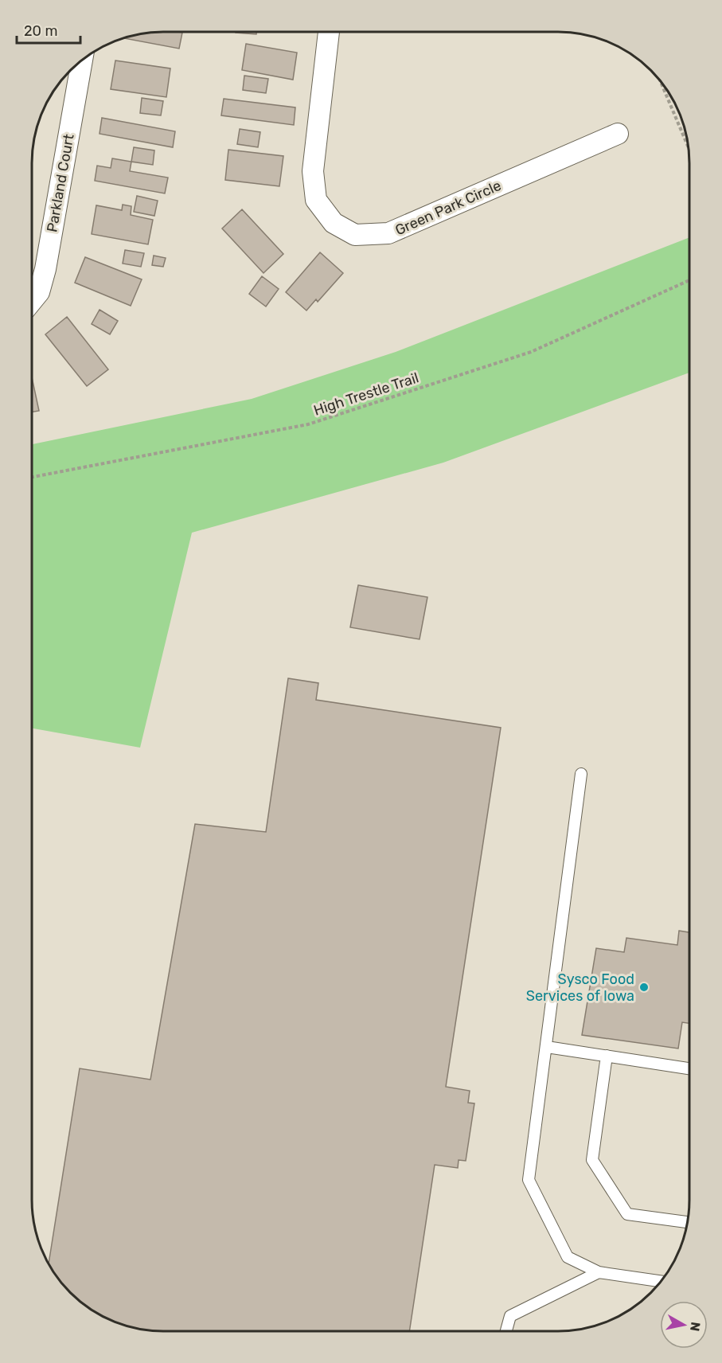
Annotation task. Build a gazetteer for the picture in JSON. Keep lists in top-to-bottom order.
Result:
{
  "streets": {
    "street": ["Parkland Court", "Green Park Circle"],
    "path": ["High Trestle Trail"]
  },
  "places": ["Sysco Food Services of Iowa"],
  "scale_bar": "20 m",
  "north": "right"
}
